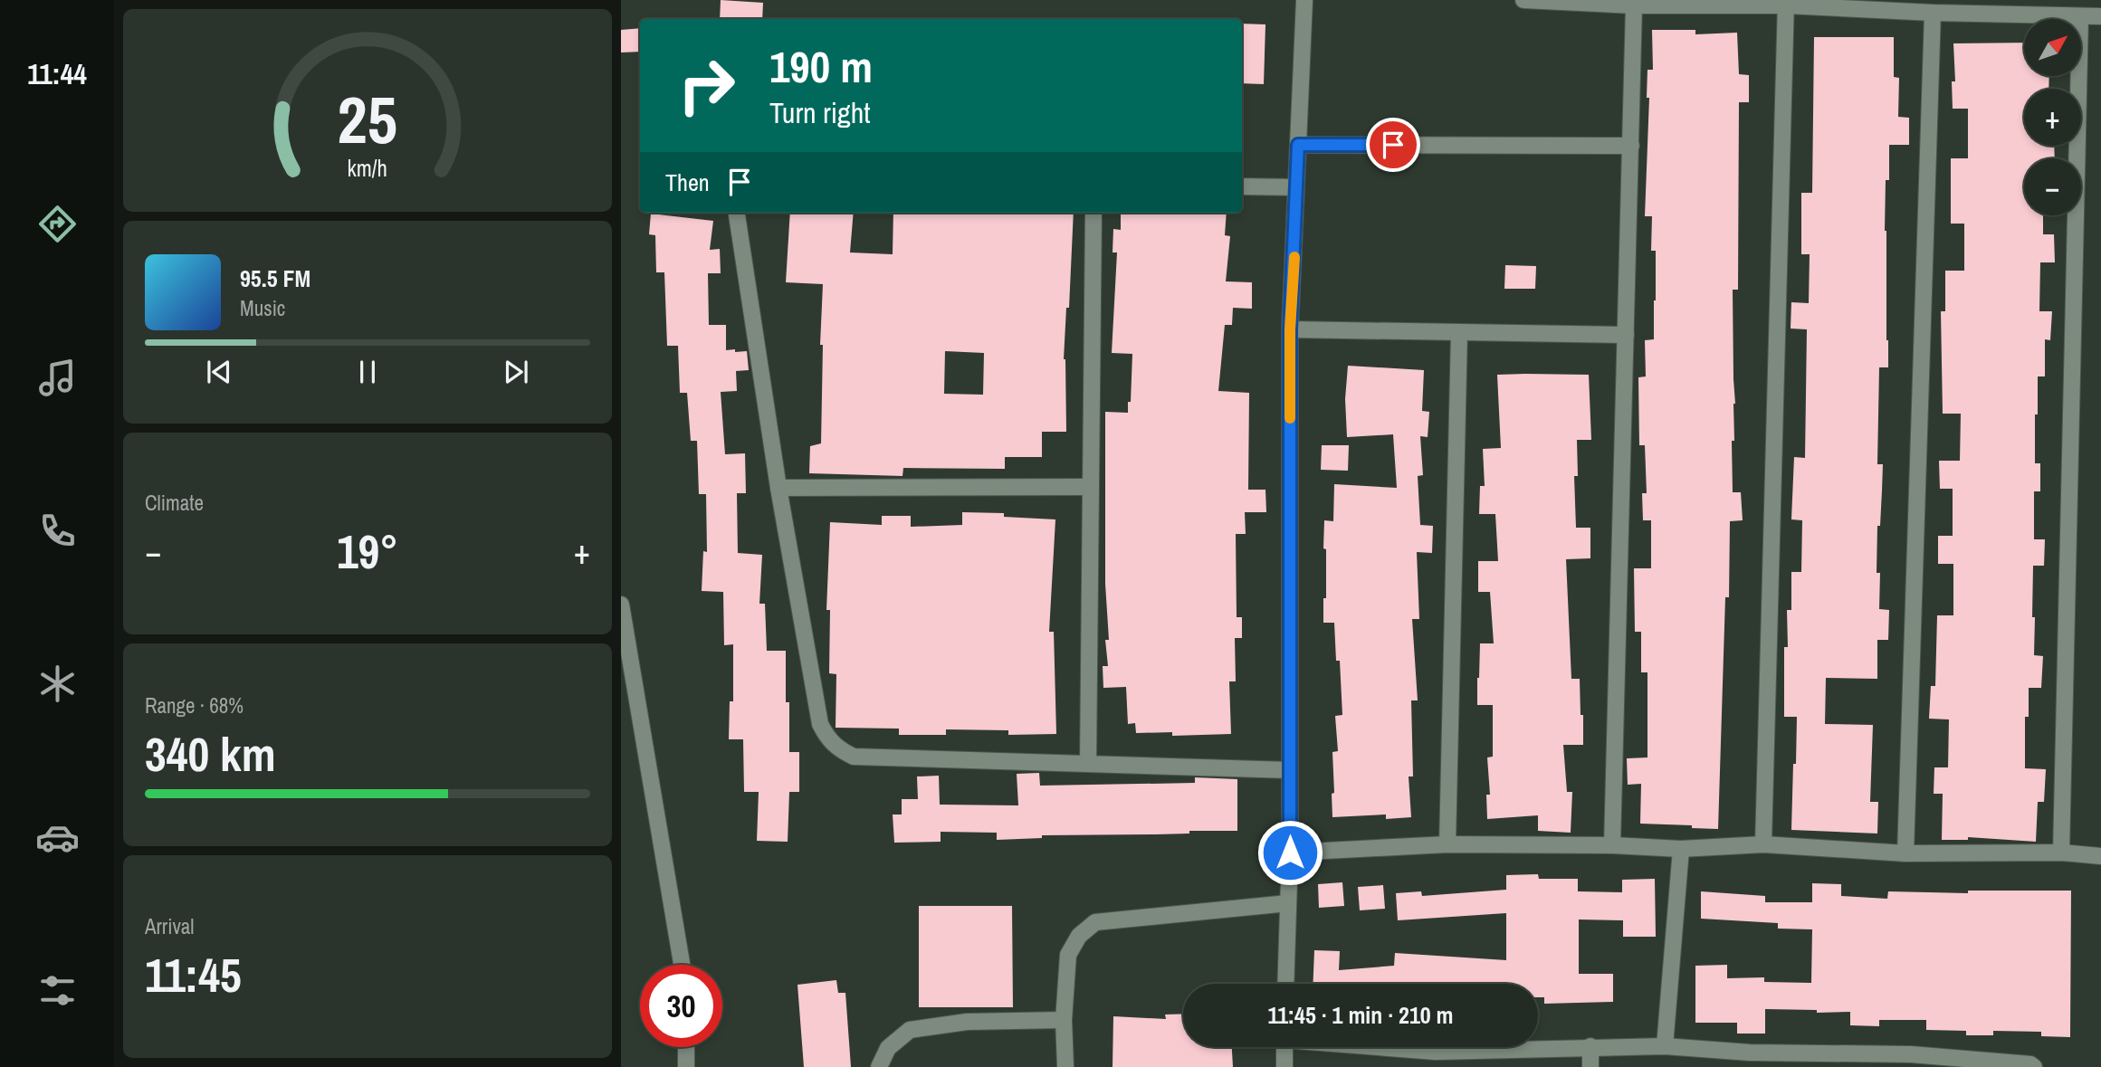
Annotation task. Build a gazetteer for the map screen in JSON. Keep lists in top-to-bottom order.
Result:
{
  "north": "top right",
  "page": {
    "tabs": "11:44",
    "map_buttons": ["+", "−"],
    "turn": ["190 m", "Turn right"],
    "then": "Then",
    "song": ["95.5 FM", "Music"],
    "tile": [
      "Climate",
      ["Range · 68%", "340 km"],
      ["Arrival", "11:45"]
    ],
    "heat": ["−", "19°", "+"],
    "limit": "30",
    "trip": "11:45 · 1 min · 210 m",
    "gauge": ["25", "km/h"]
  }
}
